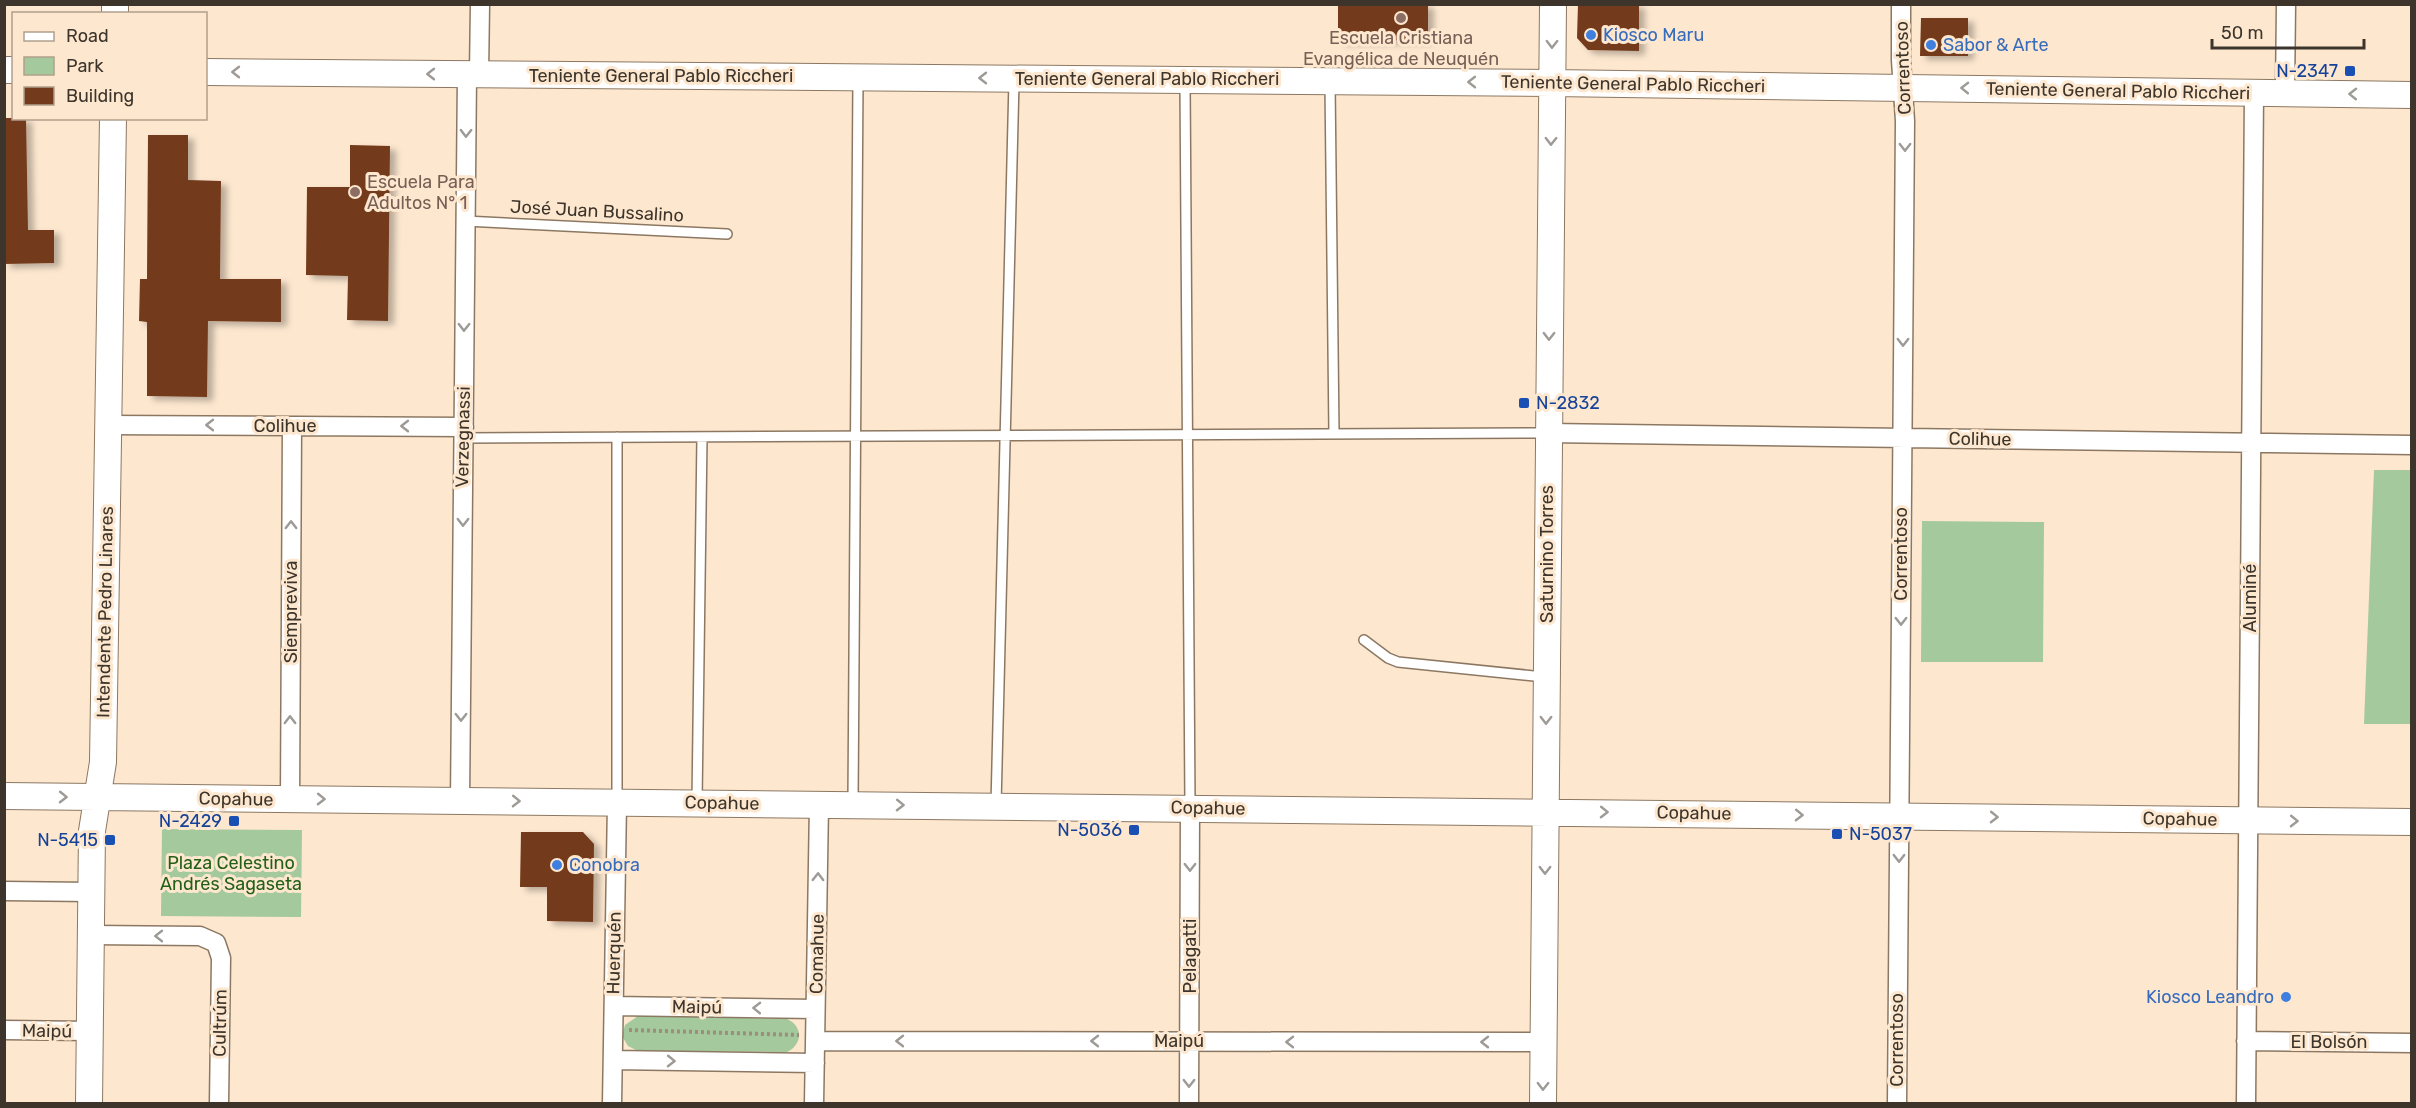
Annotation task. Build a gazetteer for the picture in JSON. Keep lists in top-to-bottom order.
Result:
{
  "streets": {
    "street": [
      "Correntoso",
      "Teniente General Pablo Riccheri",
      "Colihue",
      "Verzegnassi",
      "Saturnino Torres",
      "Aluminé",
      "Intendente Pedro Linares",
      "Siempreviva",
      "Copahue",
      "Huerquén",
      "Comahue",
      "Pelagatti",
      "Maipú",
      "Cultrúm",
      "El Bolsón"
    ],
    "lane": ["José Juan Bussalino"]
  },
  "crossings": [
    ["Correntoso", "Teniente General Pablo Riccheri"],
    ["Correntoso", "Colihue"],
    ["Correntoso", "Copahue"],
    ["Teniente General Pablo Riccheri", "Verzegnassi"],
    ["Teniente General Pablo Riccheri", "Saturnino Torres"],
    ["Teniente General Pablo Riccheri", "Aluminé"],
    ["José Juan Bussalino", "Verzegnassi"],
    ["Colihue", "Verzegnassi"],
    ["Colihue", "Saturnino Torres"],
    ["Colihue", "Aluminé"],
    ["Colihue", "Intendente Pedro Linares"],
    ["Colihue", "Siempreviva"],
    ["Verzegnassi", "Copahue"],
    ["Saturnino Torres", "Copahue"],
    ["Saturnino Torres", "Maipú"],
    ["Aluminé", "Copahue"],
    ["Aluminé", "El Bolsón"],
    ["Intendente Pedro Linares", "Copahue"],
    ["Intendente Pedro Linares", "Maipú"],
    ["Intendente Pedro Linares", "Cultrúm"],
    ["Siempreviva", "Copahue"],
    ["Copahue", "Huerquén"],
    ["Copahue", "Comahue"],
    ["Copahue", "Pelagatti"],
    ["Huerquén", "Maipú"],
    ["Comahue", "Maipú"],
    ["Pelagatti", "Maipú"]
  ],
  "one_way": [
    "Correntoso",
    "Teniente General Pablo Riccheri",
    "Verzegnassi",
    "Saturnino Torres",
    "Siempreviva",
    "Copahue",
    "Comahue",
    "Pelagatti",
    "Maipú"
  ],
  "parks": ["Plaza Celestino Andrés Sagaseta"],
  "places": {
    "other": [
      "Escuela Cristiana Evangélica de Neuquén",
      "Kiosco Maru",
      "Sabor & Arte",
      "Escuela Para Adultos N° 1",
      "Conobra",
      "Kiosco Leandro"
    ],
    "transit": [
      "N-2347",
      "N-2832",
      "N-2429",
      "N-5036",
      "N-5037",
      "N-5415"
    ]
  },
  "legend": ["Road", "Park", "Building"],
  "scale_bar": "50 m"
}
